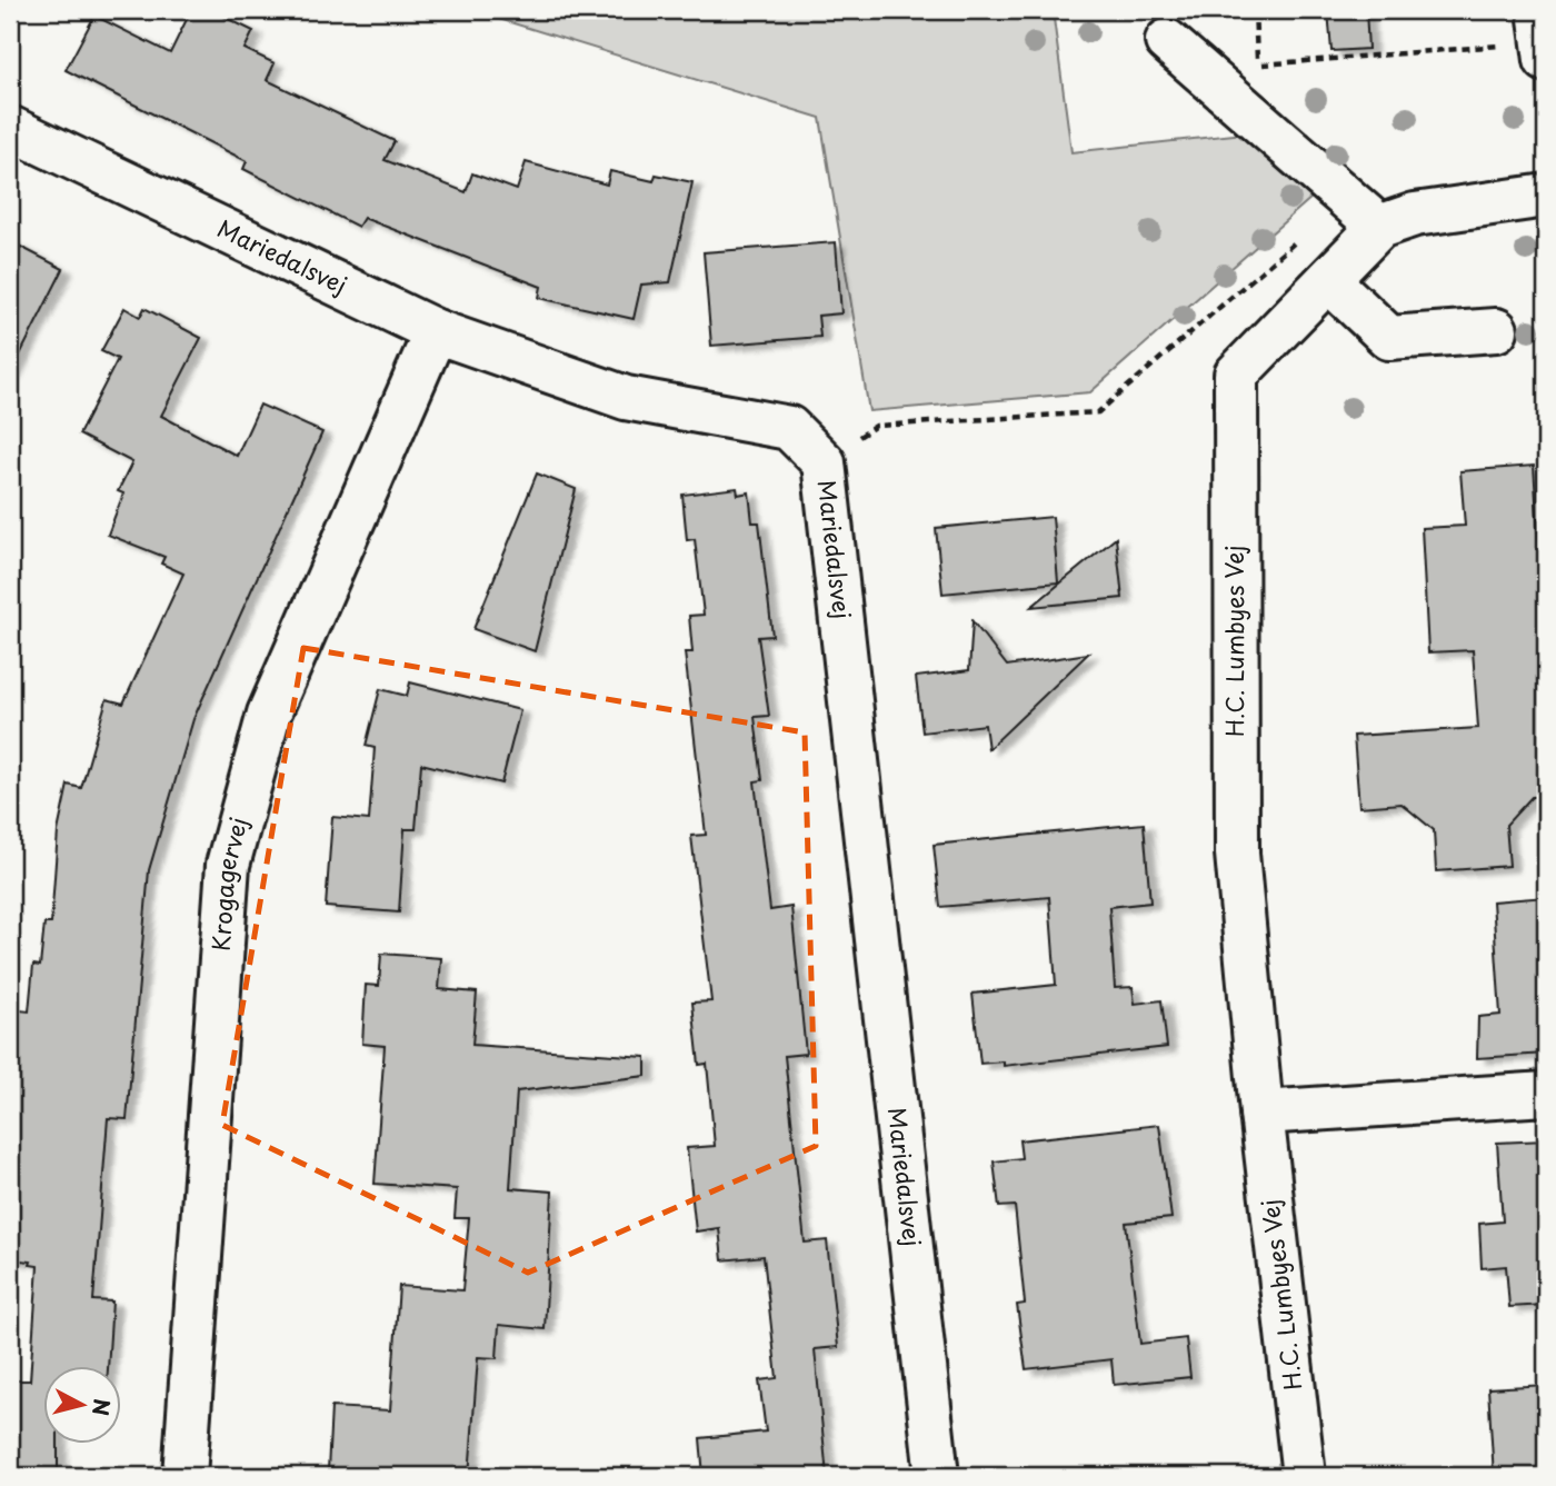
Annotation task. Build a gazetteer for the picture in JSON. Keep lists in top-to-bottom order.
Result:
{
  "streets": {
    "street": ["Mariedalsvej", "H.C. Lumbyes Vej", "Krogagervej"]
  },
  "crossings": [
    ["Mariedalsvej", "Krogagervej"]
  ],
  "north": "right"
}
